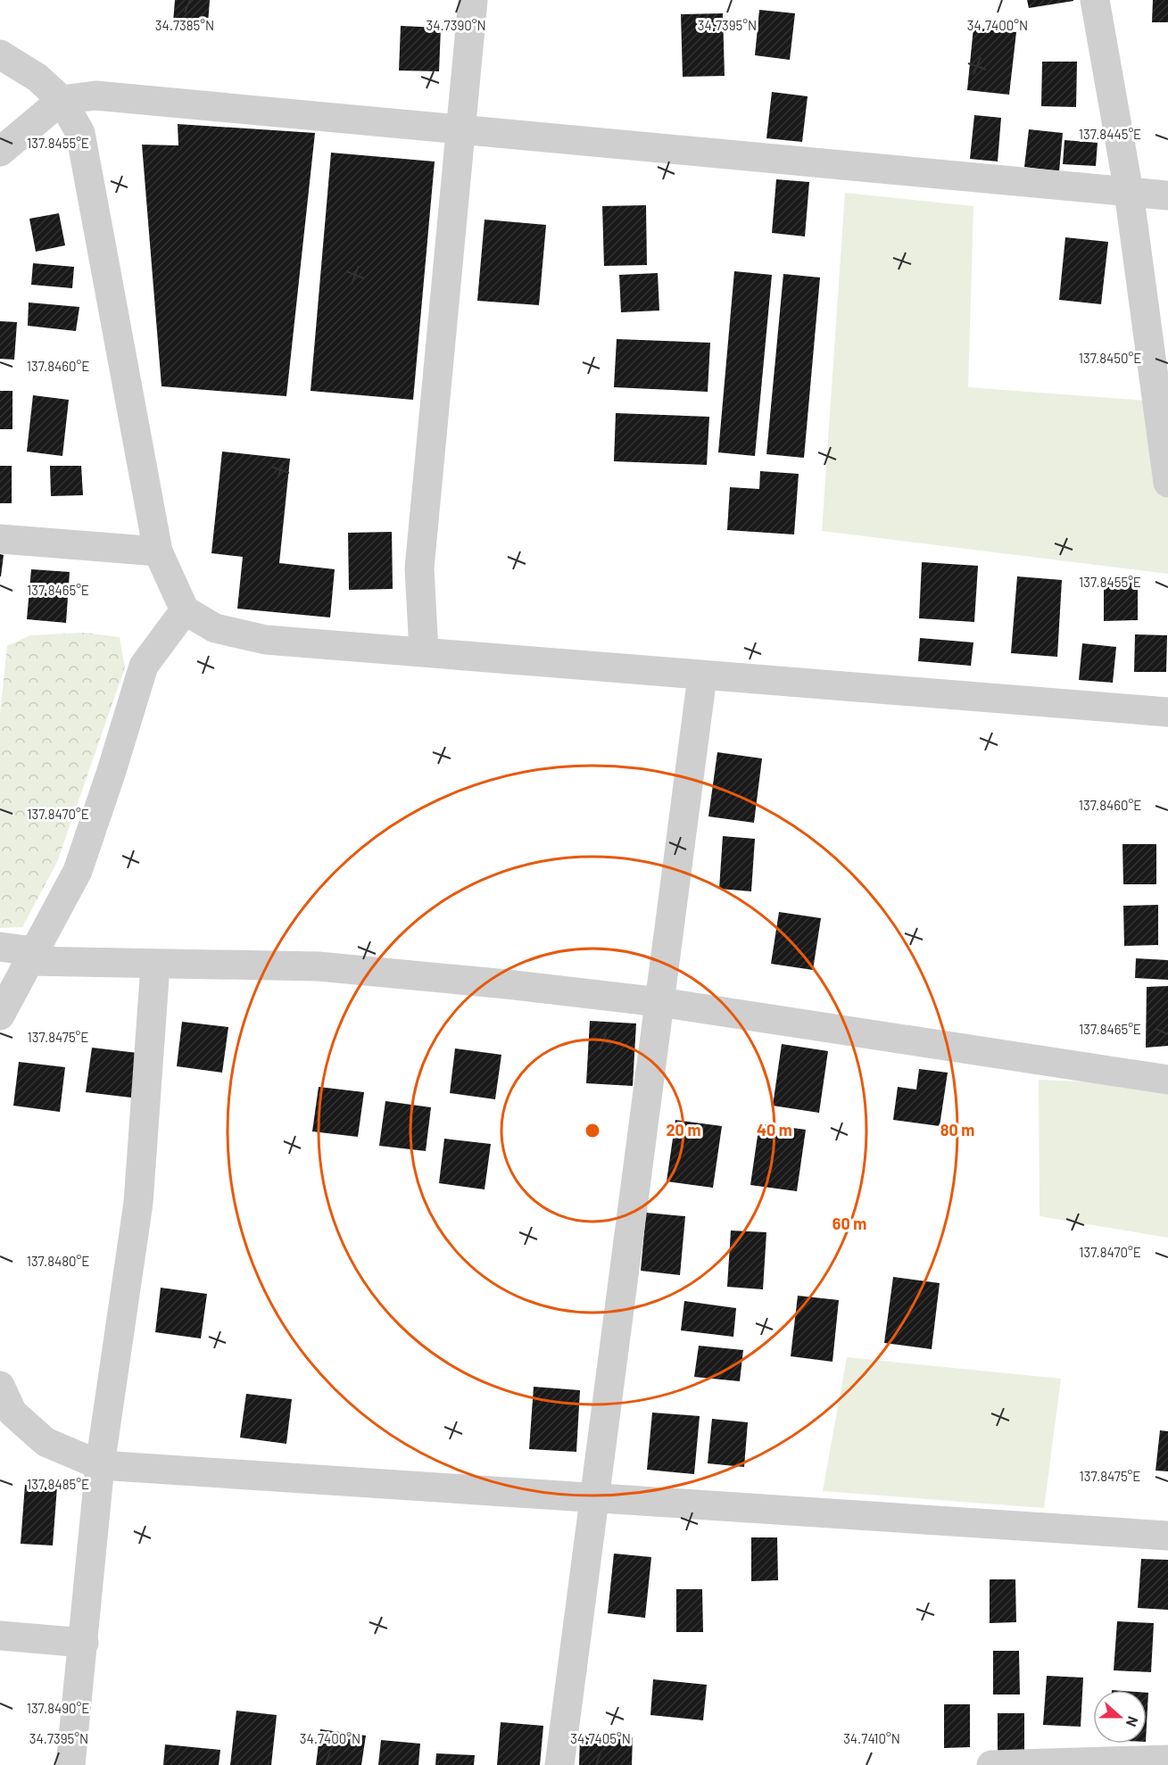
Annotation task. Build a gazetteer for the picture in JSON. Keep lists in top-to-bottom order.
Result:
{
  "north": "right",
  "coordinates": [
    "34.7385°N",
    "34.7390°N",
    "34.7395°N",
    "34.7400°N",
    "137.8445°E",
    "137.8455°E",
    "137.8450°E",
    "137.8460°E",
    "137.8465°E",
    "137.8470°E",
    "137.8475°E",
    "137.8480°E",
    "137.8485°E",
    "137.8490°E",
    "34.7405°N",
    "34.7410°N"
  ],
  "rings": [
    "20 m",
    "40 m",
    "80 m",
    "60 m"
  ]
}
